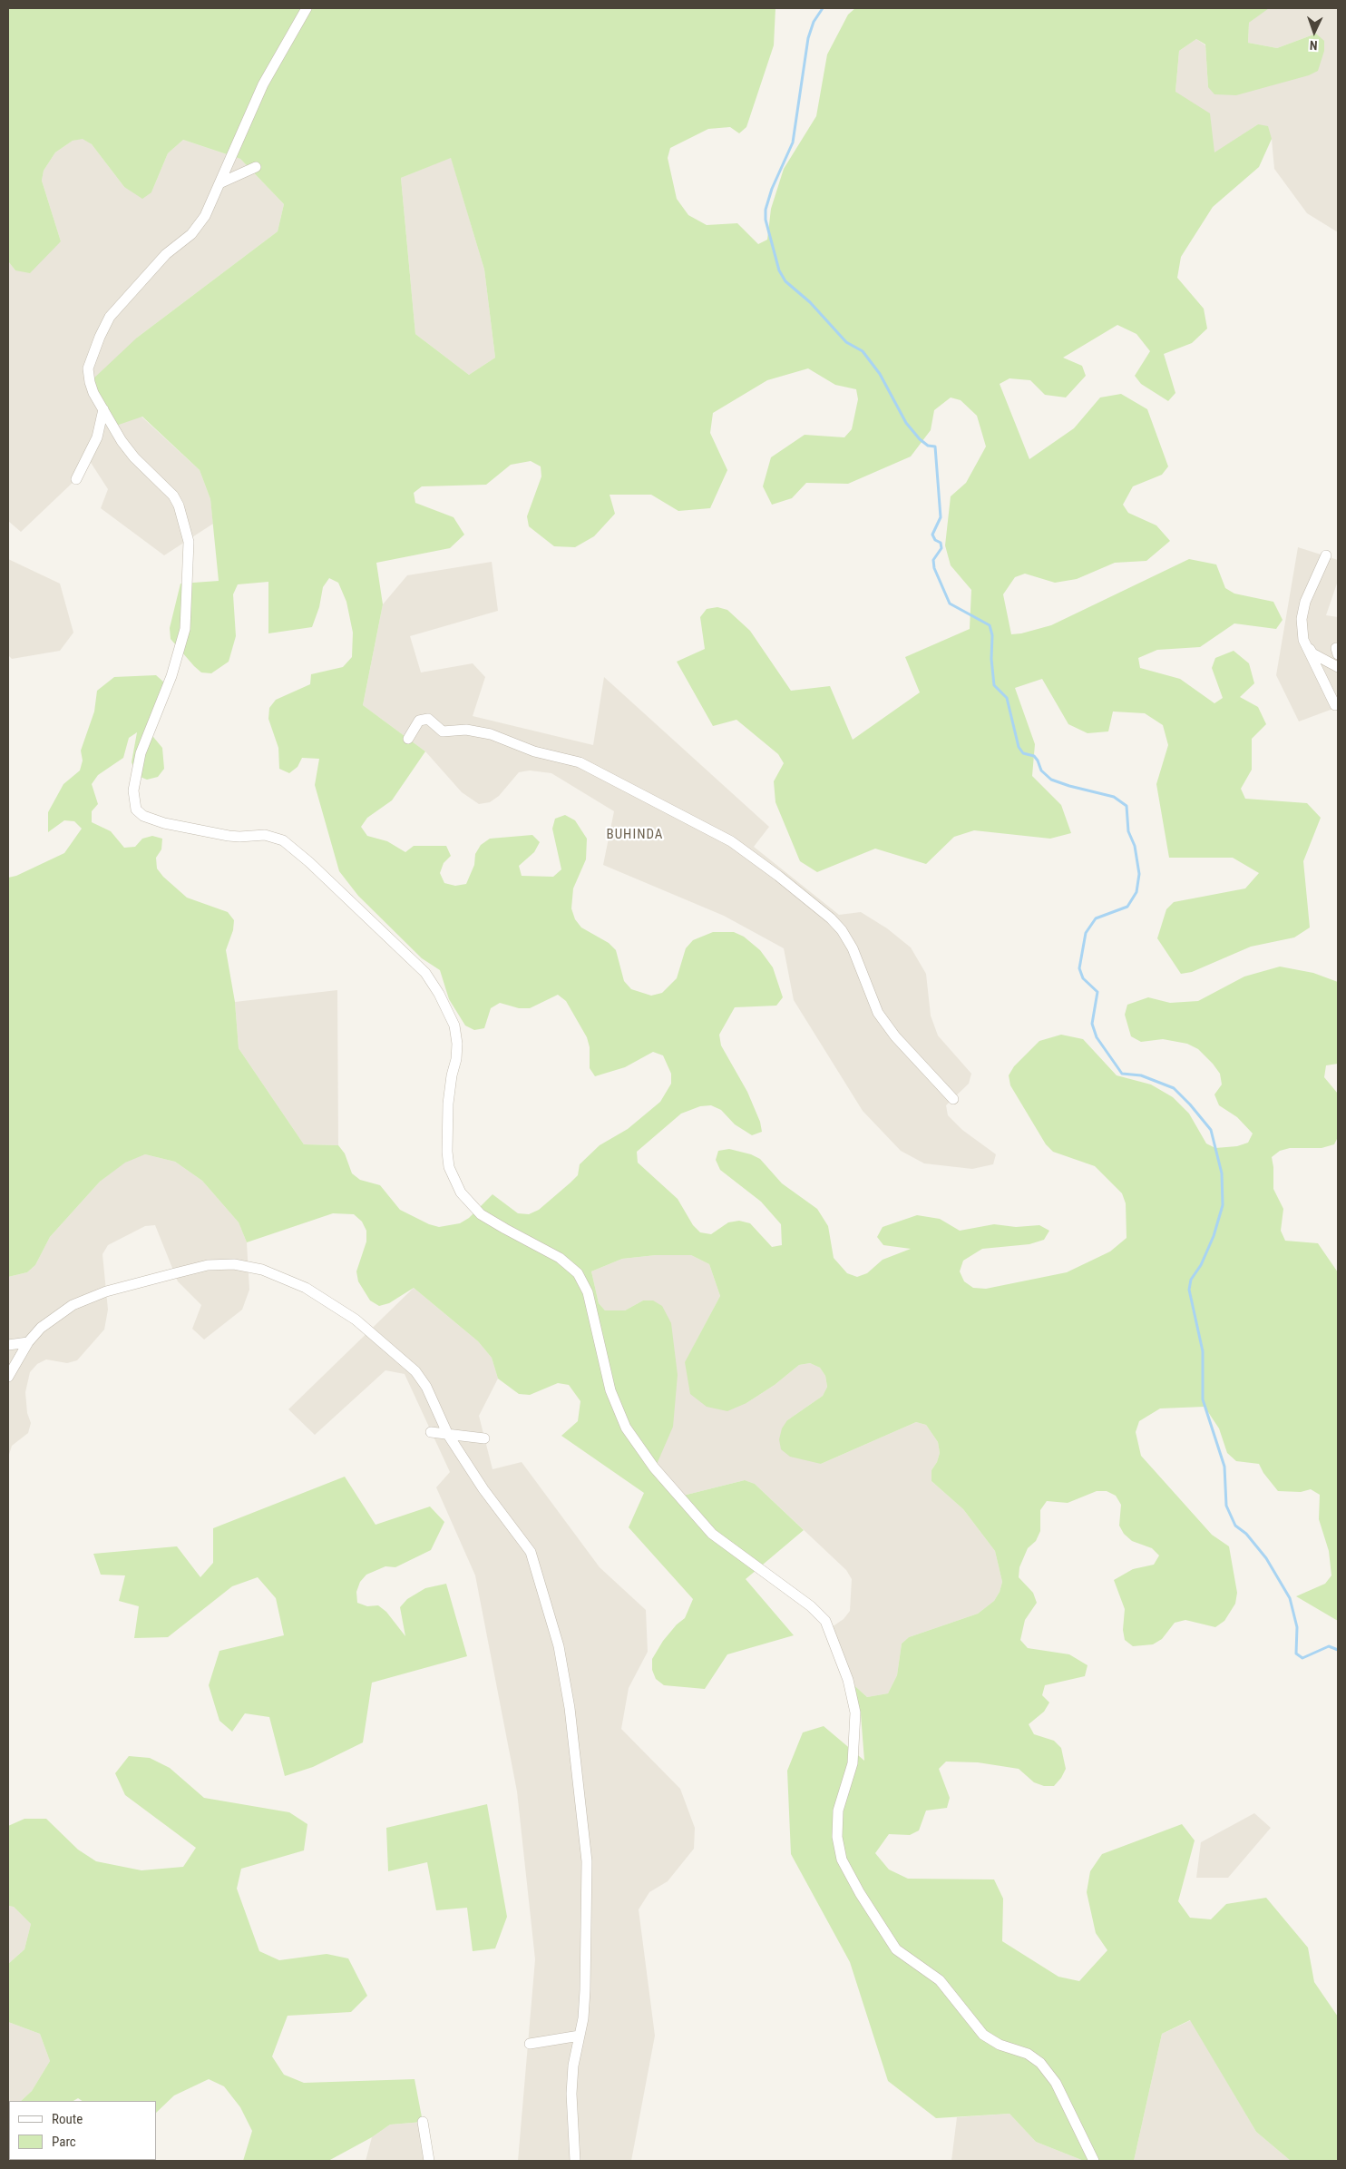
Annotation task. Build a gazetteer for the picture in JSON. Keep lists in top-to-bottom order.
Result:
{
  "districts": ["BUHINDA"],
  "legend": ["Route", "Parc"],
  "north": "bottom"
}
